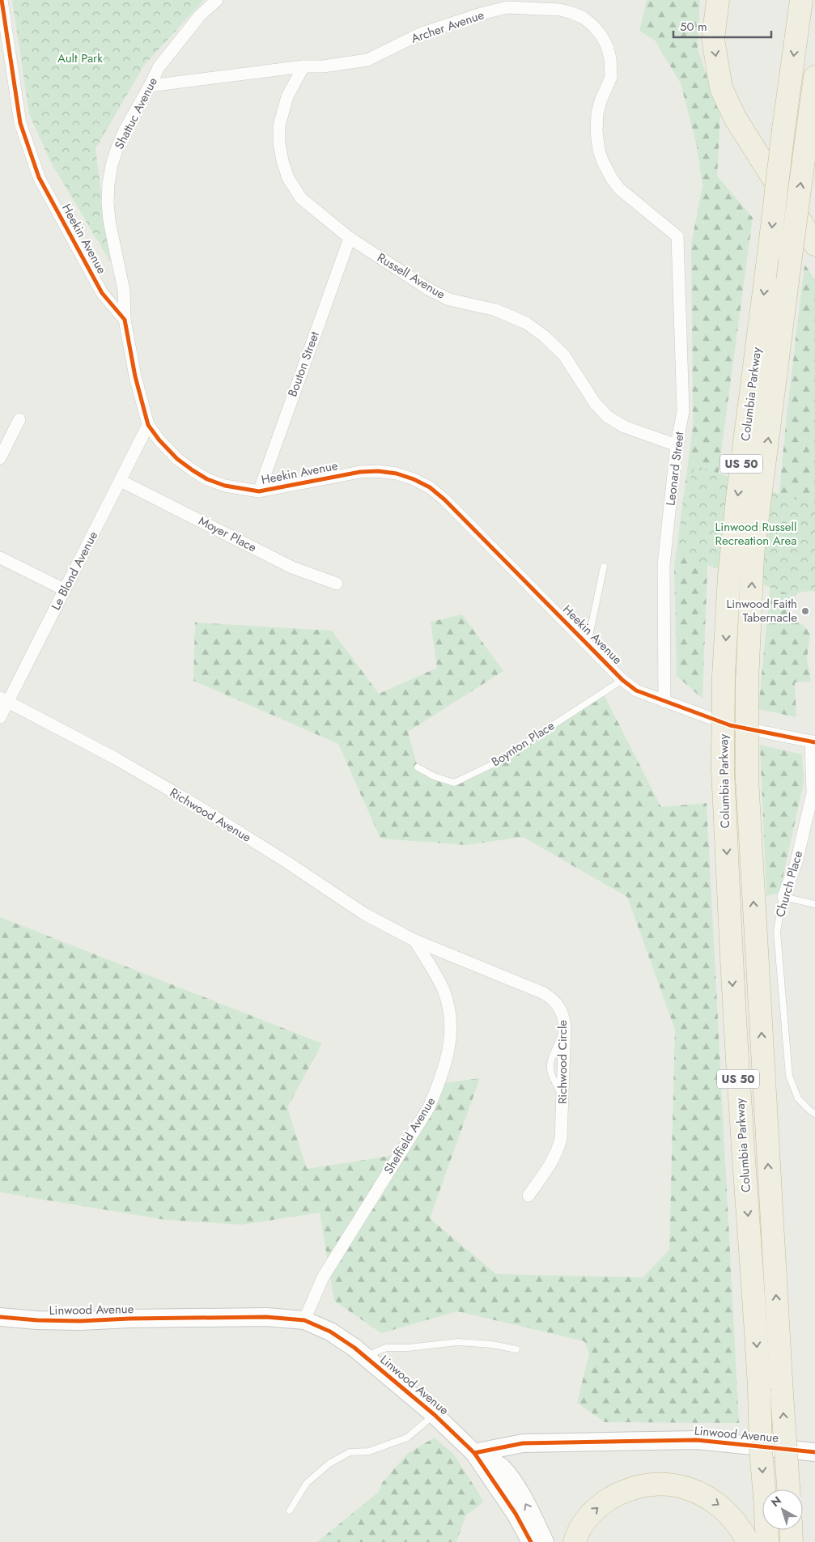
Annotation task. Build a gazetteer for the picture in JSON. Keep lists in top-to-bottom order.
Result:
{
  "streets": {
    "highway": ["Columbia Parkway", "US 50"],
    "main road": ["Linwood Avenue"],
    "street": [
      "Archer Avenue",
      "Shattuc Avenue",
      "Heekin Avenue",
      "Russell Avenue",
      "Bouton Street",
      "Leonard Street",
      "Moyer Place",
      "Le Blond Avenue",
      "Richwood Avenue",
      "Church Place",
      "Richwood Circle",
      "Sheffield Avenue"
    ],
    "lane": ["Boynton Place"]
  },
  "crossings": [
    ["Archer Avenue", "Shattuc Avenue"],
    ["Archer Avenue", "Russell Avenue"],
    ["Archer Avenue", "Leonard Street"],
    ["Shattuc Avenue", "Heekin Avenue"],
    ["Heekin Avenue", "Bouton Street"],
    ["Heekin Avenue", "Leonard Street"],
    ["Heekin Avenue", "Le Blond Avenue"],
    ["Heekin Avenue", "Boynton Place"],
    ["Heekin Avenue", "Church Place"],
    ["Russell Avenue", "Bouton Street"],
    ["Russell Avenue", "Leonard Street"],
    ["Moyer Place", "Le Blond Avenue"],
    ["Le Blond Avenue", "Richwood Avenue"],
    ["Richwood Avenue", "Richwood Circle"],
    ["Richwood Avenue", "Sheffield Avenue"],
    ["Richwood Circle", "Sheffield Avenue"],
    ["Sheffield Avenue", "Linwood Avenue"]
  ],
  "parks": ["Ault Park", "Linwood Russell Recreation Area"],
  "places": ["Linwood Faith Tabernacle"],
  "scale_bar": "50 m",
  "north": "top left"
}
